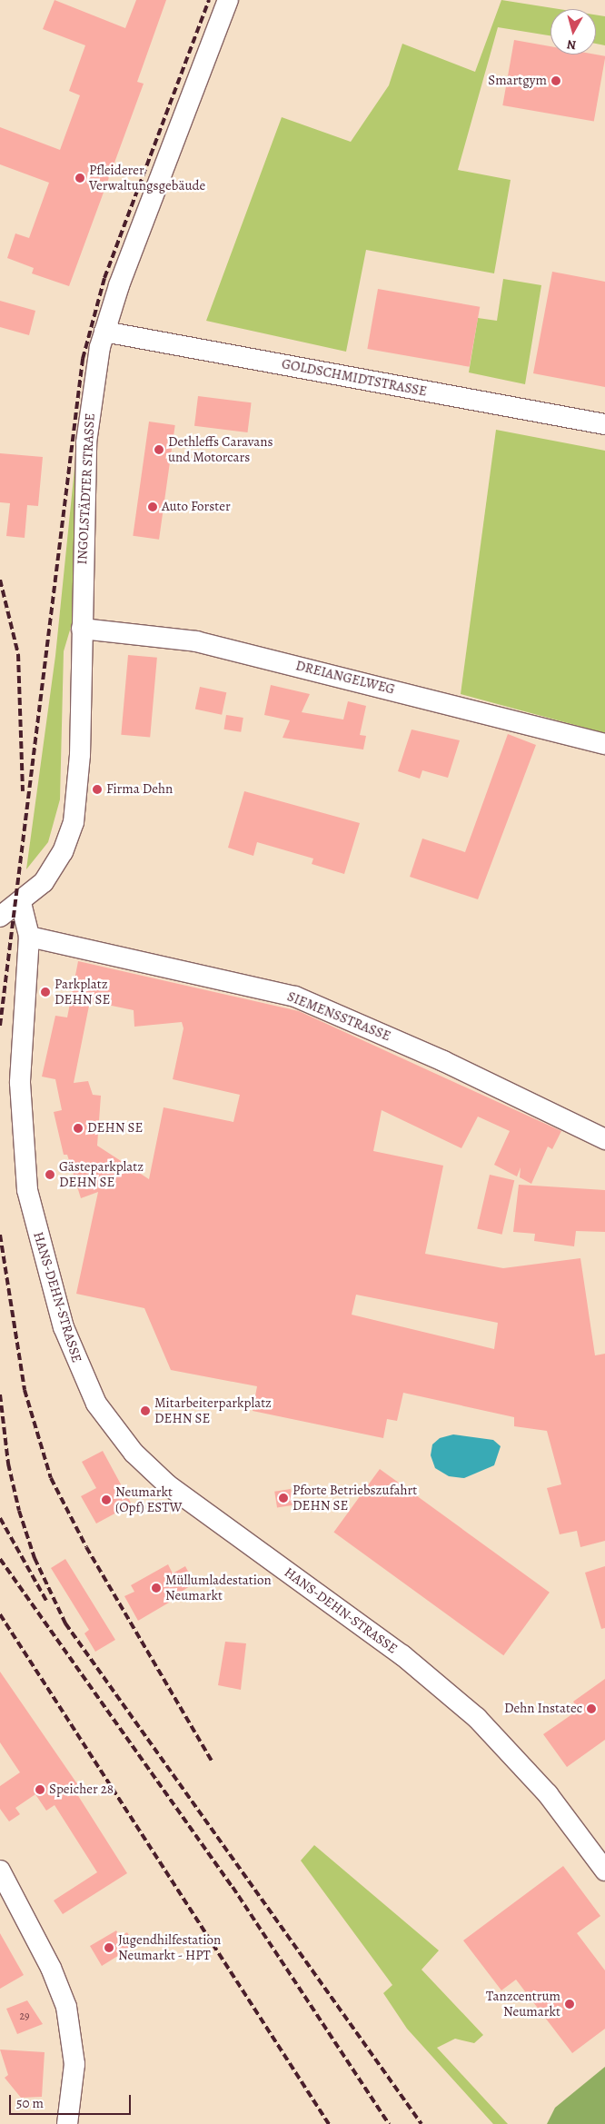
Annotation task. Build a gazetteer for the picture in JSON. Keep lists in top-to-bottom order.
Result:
{
  "streets": {
    "street": [
      "GOLDSCHMIDTSTRASSE",
      "INGOLSTÄDTER STRASSE",
      "DREIANGELWEG",
      "SIEMENSSTRASSE",
      "HANS-DEHN-STRASSE"
    ]
  },
  "crossings": [
    ["GOLDSCHMIDTSTRASSE", "INGOLSTÄDTER STRASSE"],
    ["INGOLSTÄDTER STRASSE", "DREIANGELWEG"],
    ["INGOLSTÄDTER STRASSE", "HANS-DEHN-STRASSE"],
    ["SIEMENSSTRASSE", "HANS-DEHN-STRASSE"]
  ],
  "places": [
    "Smartgym",
    "Pfleiderer Verwaltungsgebäude",
    "Dethleffs Caravans und Motorcars",
    "Auto Forster",
    "Firma Dehn",
    "Parkplatz DEHN SE",
    "DEHN SE",
    "Gästeparkplatz DEHN SE",
    "Mitarbeiterparkplatz DEHN SE",
    "Pforte Betriebszufahrt DEHN SE",
    "Neumarkt (Opf) ESTW",
    "Müllumladestation Neumarkt",
    "Dehn Instatec",
    "Speicher 28",
    "Jugendhilfestation Neumarkt - HPT",
    "Tanzcentrum Neumarkt"
  ],
  "house_numbers": ["29"],
  "scale_bar": "50 m",
  "north": "bottom"
}
